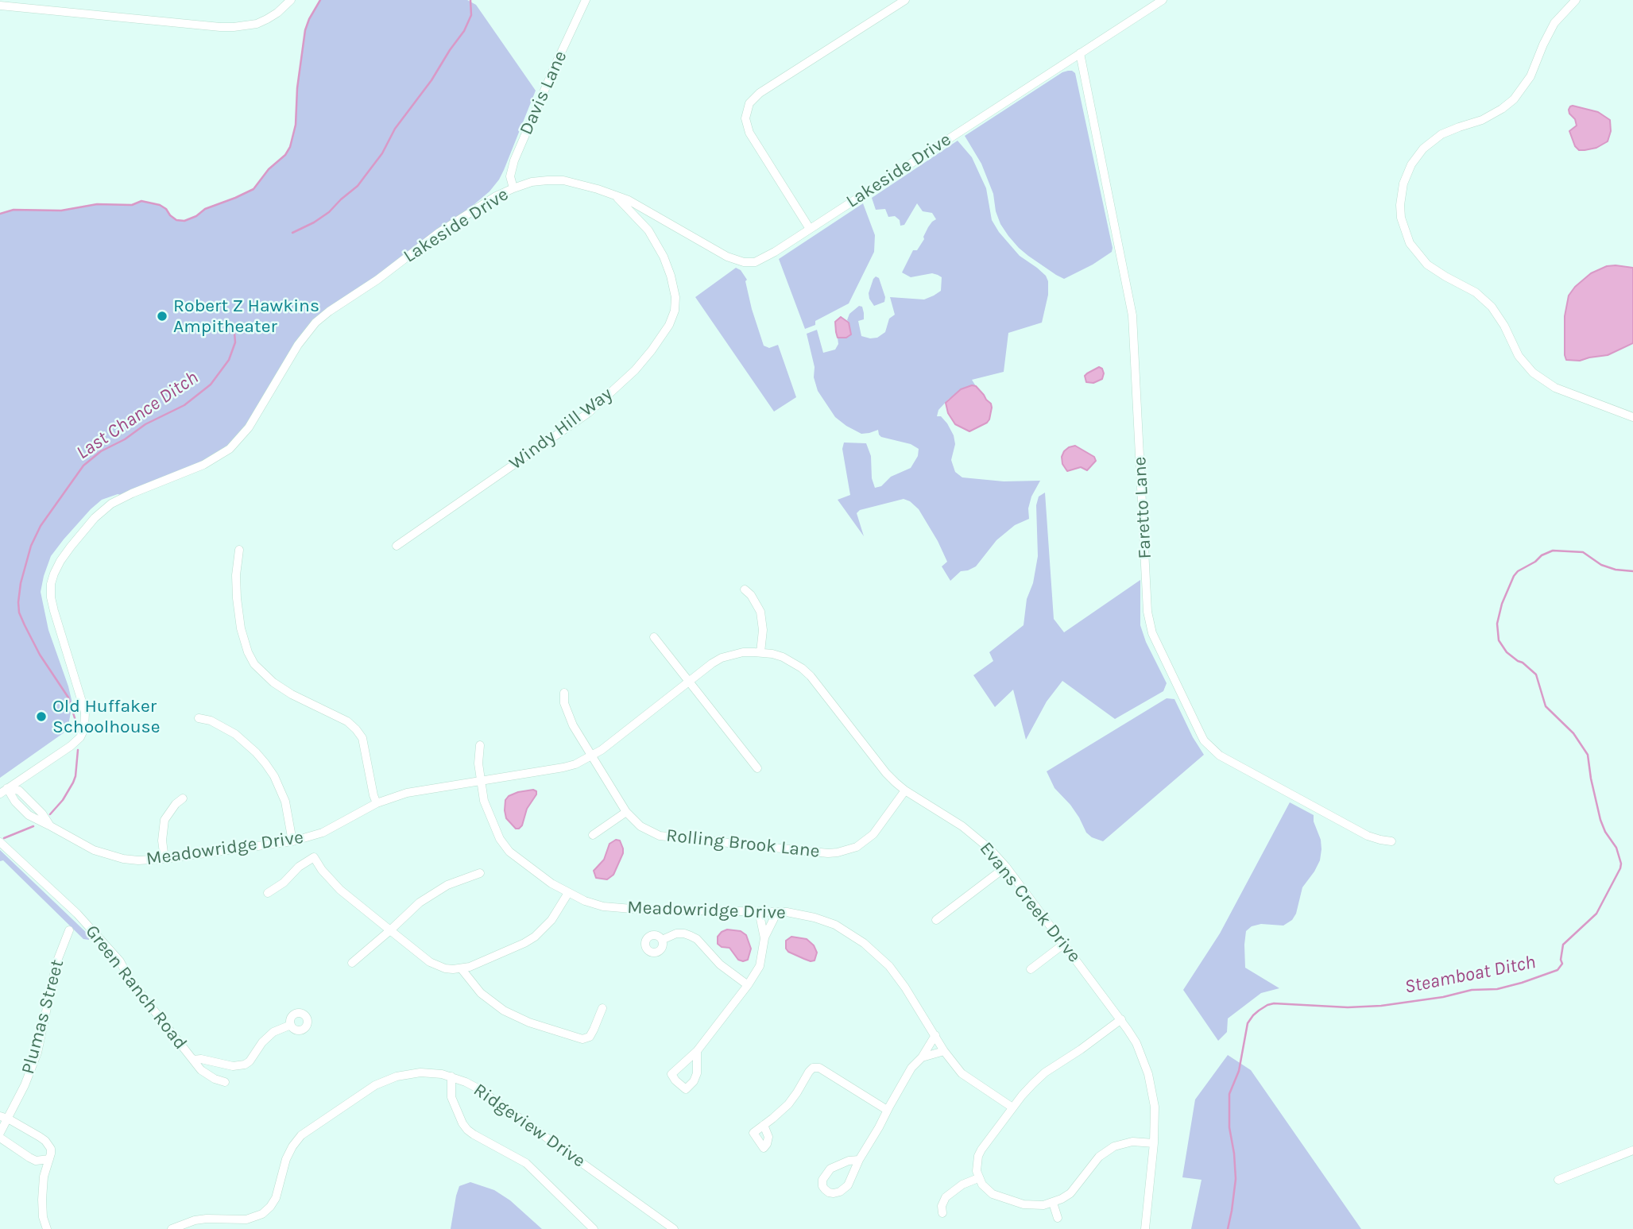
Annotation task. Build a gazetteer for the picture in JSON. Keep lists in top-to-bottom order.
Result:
{
  "streets": {
    "street": [
      "Davis Lane",
      "Lakeside Drive",
      "Windy Hill Way",
      "Faretto Lane",
      "Rolling Brook Lane",
      "Meadowridge Drive",
      "Evans Creek Drive",
      "Green Ranch Road",
      "Plumas Street",
      "Ridgeview Drive"
    ]
  },
  "crossings": [
    ["Davis Lane", "Lakeside Drive"],
    ["Lakeside Drive", "Windy Hill Way"],
    ["Lakeside Drive", "Faretto Lane"],
    ["Lakeside Drive", "Meadowridge Drive"],
    ["Rolling Brook Lane", "Evans Creek Drive"],
    ["Meadowridge Drive", "Evans Creek Drive"]
  ],
  "water": ["Last Chance Ditch", "Steamboat Ditch"],
  "places": ["Robert Z Hawkins Ampitheater", "Old Huffaker Schoolhouse"]
}
